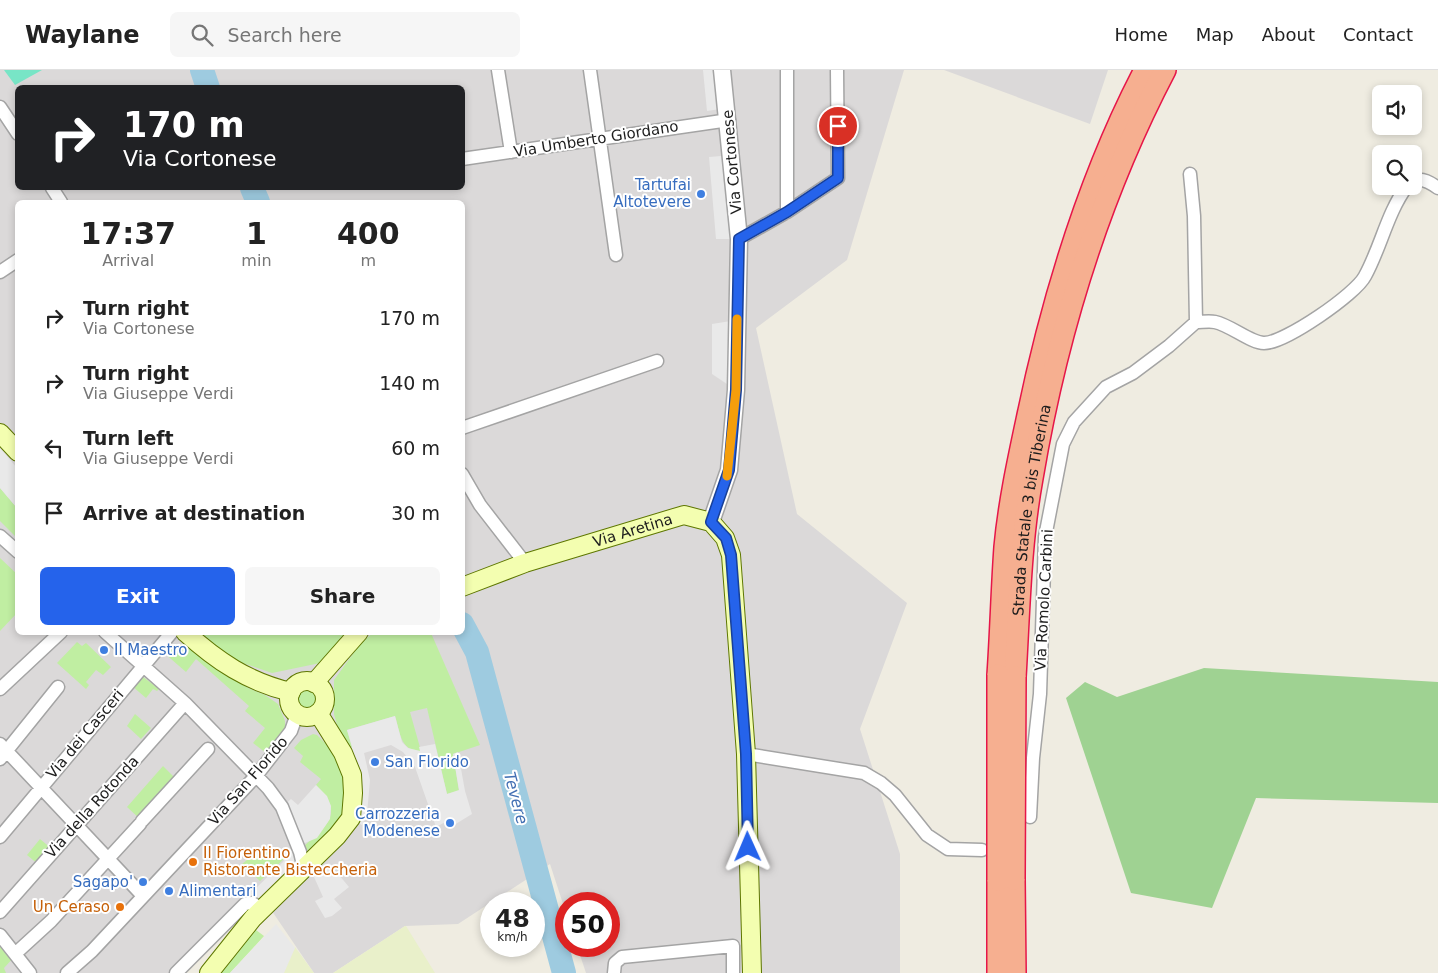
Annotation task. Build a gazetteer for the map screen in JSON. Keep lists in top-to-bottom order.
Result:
{
  "streets": {
    "highway": ["Strada Statale 3 bis Tiberina"],
    "main road": ["Via Aretina"],
    "street": [
      "Via Umberto Giordano",
      "Via Cortonese",
      "Via Romolo Carbini",
      "Via dei Casceri",
      "Via San Florido",
      "Via della Rotonda"
    ]
  },
  "crossings": [
    ["Via Umberto Giordano", "Via Cortonese"],
    ["Via Cortonese", "Via Aretina"]
  ],
  "water": ["Tevere"],
  "places": [
    "Tartufai Altotevere",
    "Il Maestro",
    "San Florido",
    "Carrozzeria Modenese",
    "Il Fiorentino Ristorante Bisteccheria",
    "Sagapo'",
    "Alimentari",
    "Un Ceraso"
  ],
  "page": {
    "header": "Waylane",
    "search": "Search here",
    "nav": [
      "Home",
      "Map",
      "About",
      "Contact"
    ],
    "turn": ["170 m", "Via Cortonese"],
    "eta": [
      "17:37",
      "Arrival",
      "1",
      "min",
      "400",
      "m"
    ],
    "list": [
      {
        "name": "Turn right",
        "note": "Via Cortonese",
        "value": "170 m"
      },
      {
        "name": "Turn right",
        "note": "Via Giuseppe Verdi",
        "value": "140 m"
      },
      {
        "name": "Turn left",
        "note": "Via Giuseppe Verdi",
        "value": "60 m"
      },
      {
        "name": "Arrive at destination",
        "value": "30 m"
      }
    ],
    "buttons": ["Exit", "Share"],
    "speed": "48 km/h",
    "limit": "50"
  }
}
